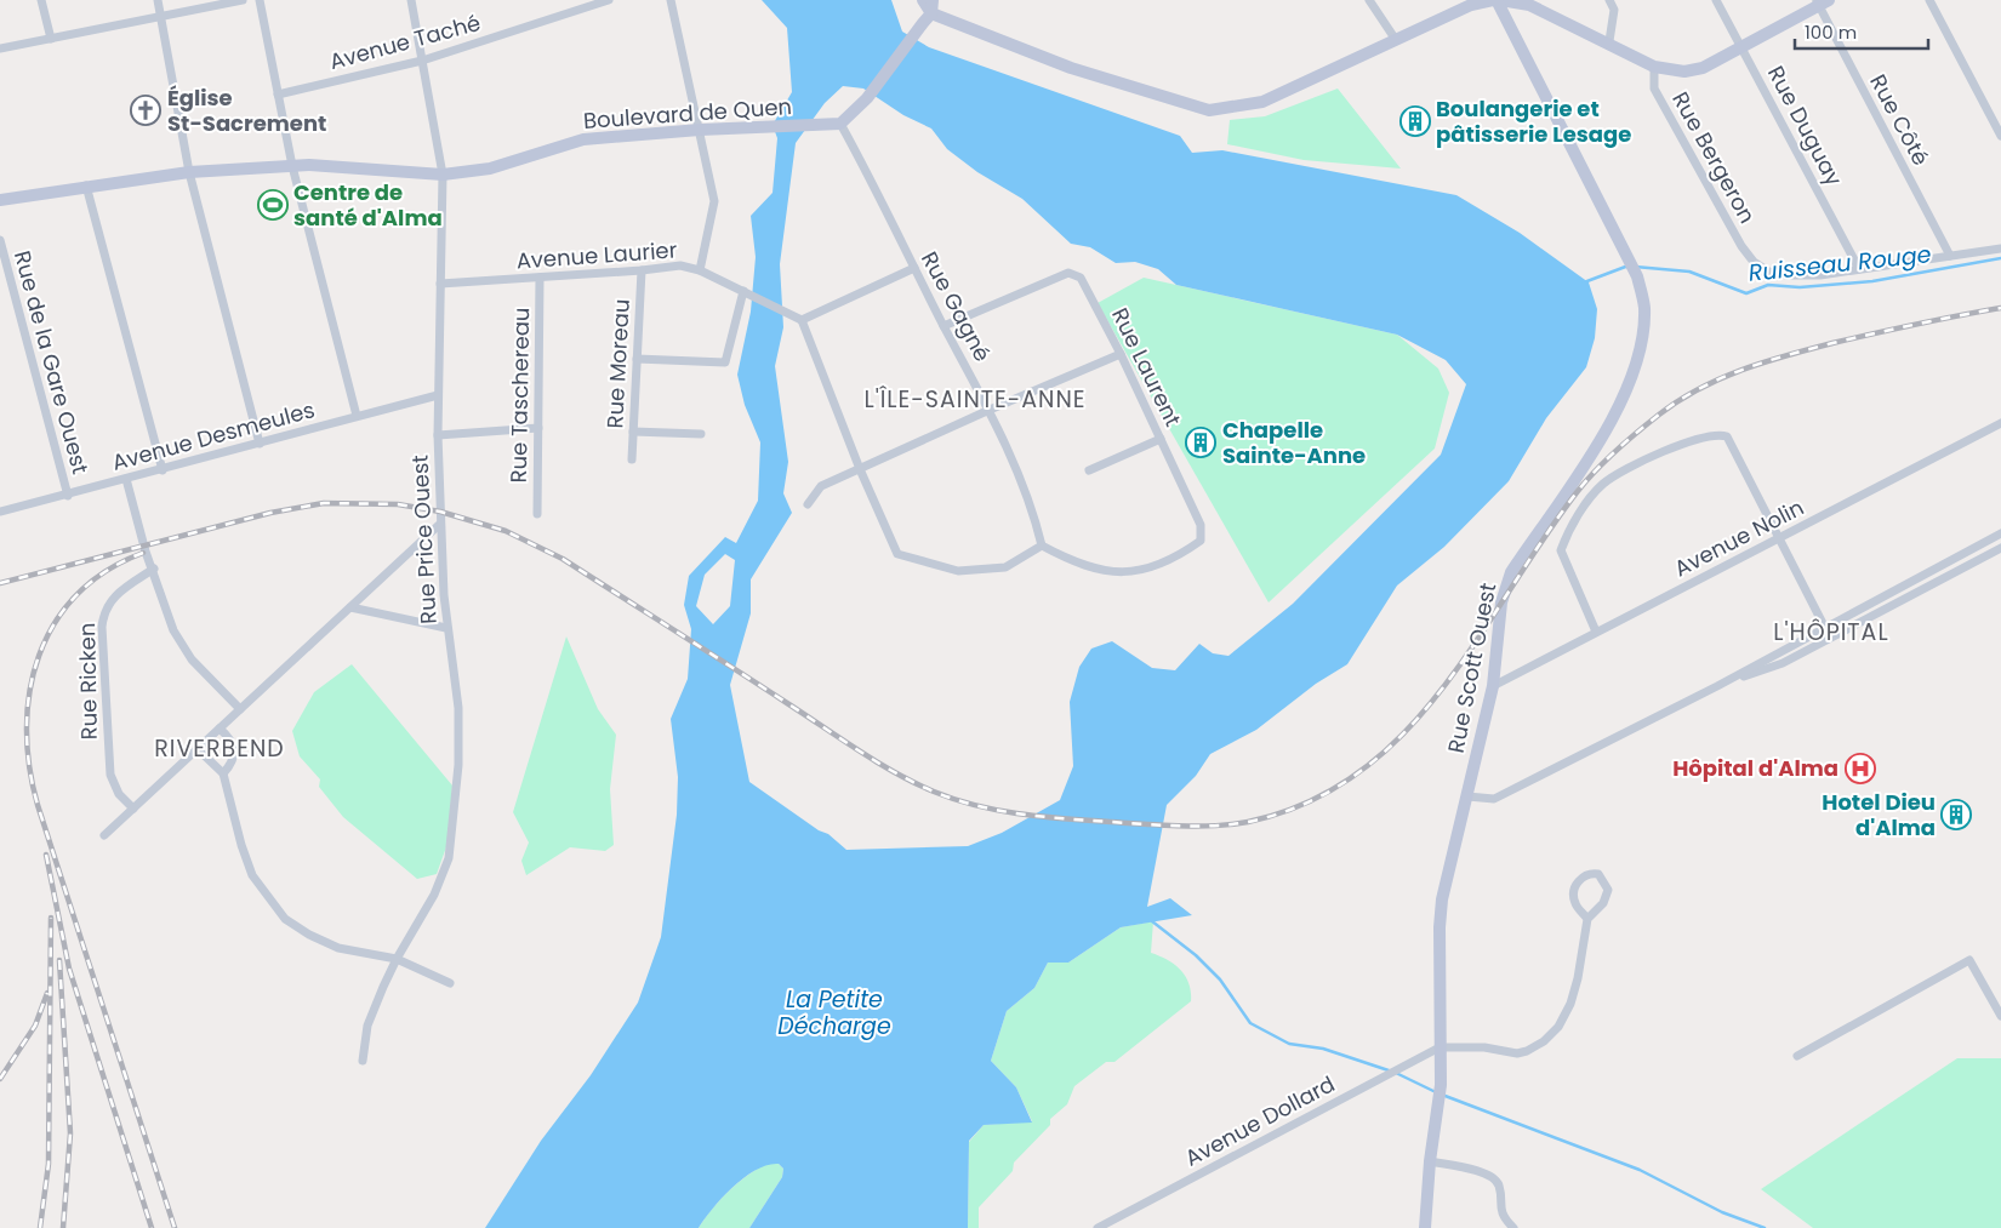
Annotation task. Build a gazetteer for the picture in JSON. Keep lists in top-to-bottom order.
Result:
{
  "streets": {
    "street": [
      "Avenue Taché",
      "Boulevard de Quen",
      "Rue Côté",
      "Rue Duguay",
      "Rue Bergeron",
      "Avenue Laurier",
      "Rue Gagné",
      "Rue de la Gare Ouest",
      "Rue Moreau",
      "Rue Laurent",
      "Rue Taschereau",
      "Avenue Desmeules",
      "Avenue Nolin",
      "Rue Price Ouest",
      "Rue Scott Ouest",
      "Rue Ricken",
      "Avenue Dollard"
    ]
  },
  "crossings": [
    ["Avenue Taché", "Rue Price Ouest"],
    ["Boulevard de Quen", "Rue Gagné"],
    ["Boulevard de Quen", "Rue Price Ouest"],
    ["Rue Duguay", "Rue Bergeron"],
    ["Avenue Laurier", "Rue Moreau"],
    ["Avenue Laurier", "Rue Taschereau"],
    ["Avenue Laurier", "Rue Price Ouest"],
    ["Rue Gagné", "Rue Laurent"],
    ["Rue de la Gare Ouest", "Avenue Desmeules"],
    ["Avenue Desmeules", "Rue Price Ouest"],
    ["Avenue Nolin", "Rue Scott Ouest"],
    ["Rue Scott Ouest", "Avenue Dollard"]
  ],
  "districts": ["L'ÎLE-SAINTE-ANNE", "L'HÔPITAL", "RIVERBEND"],
  "water": ["Ruisseau Rouge", "La Petite Décharge"],
  "places": {
    "church": ["Église St-Sacrement"],
    "building": ["Boulangerie et pâtisserie Lesage", "Chapelle Sainte-Anne", "Hotel Dieu d'Alma"],
    "sports": ["Centre de santé d'Alma"],
    "hospital": ["Hôpital d'Alma"]
  },
  "scale_bar": "100 m"
}
